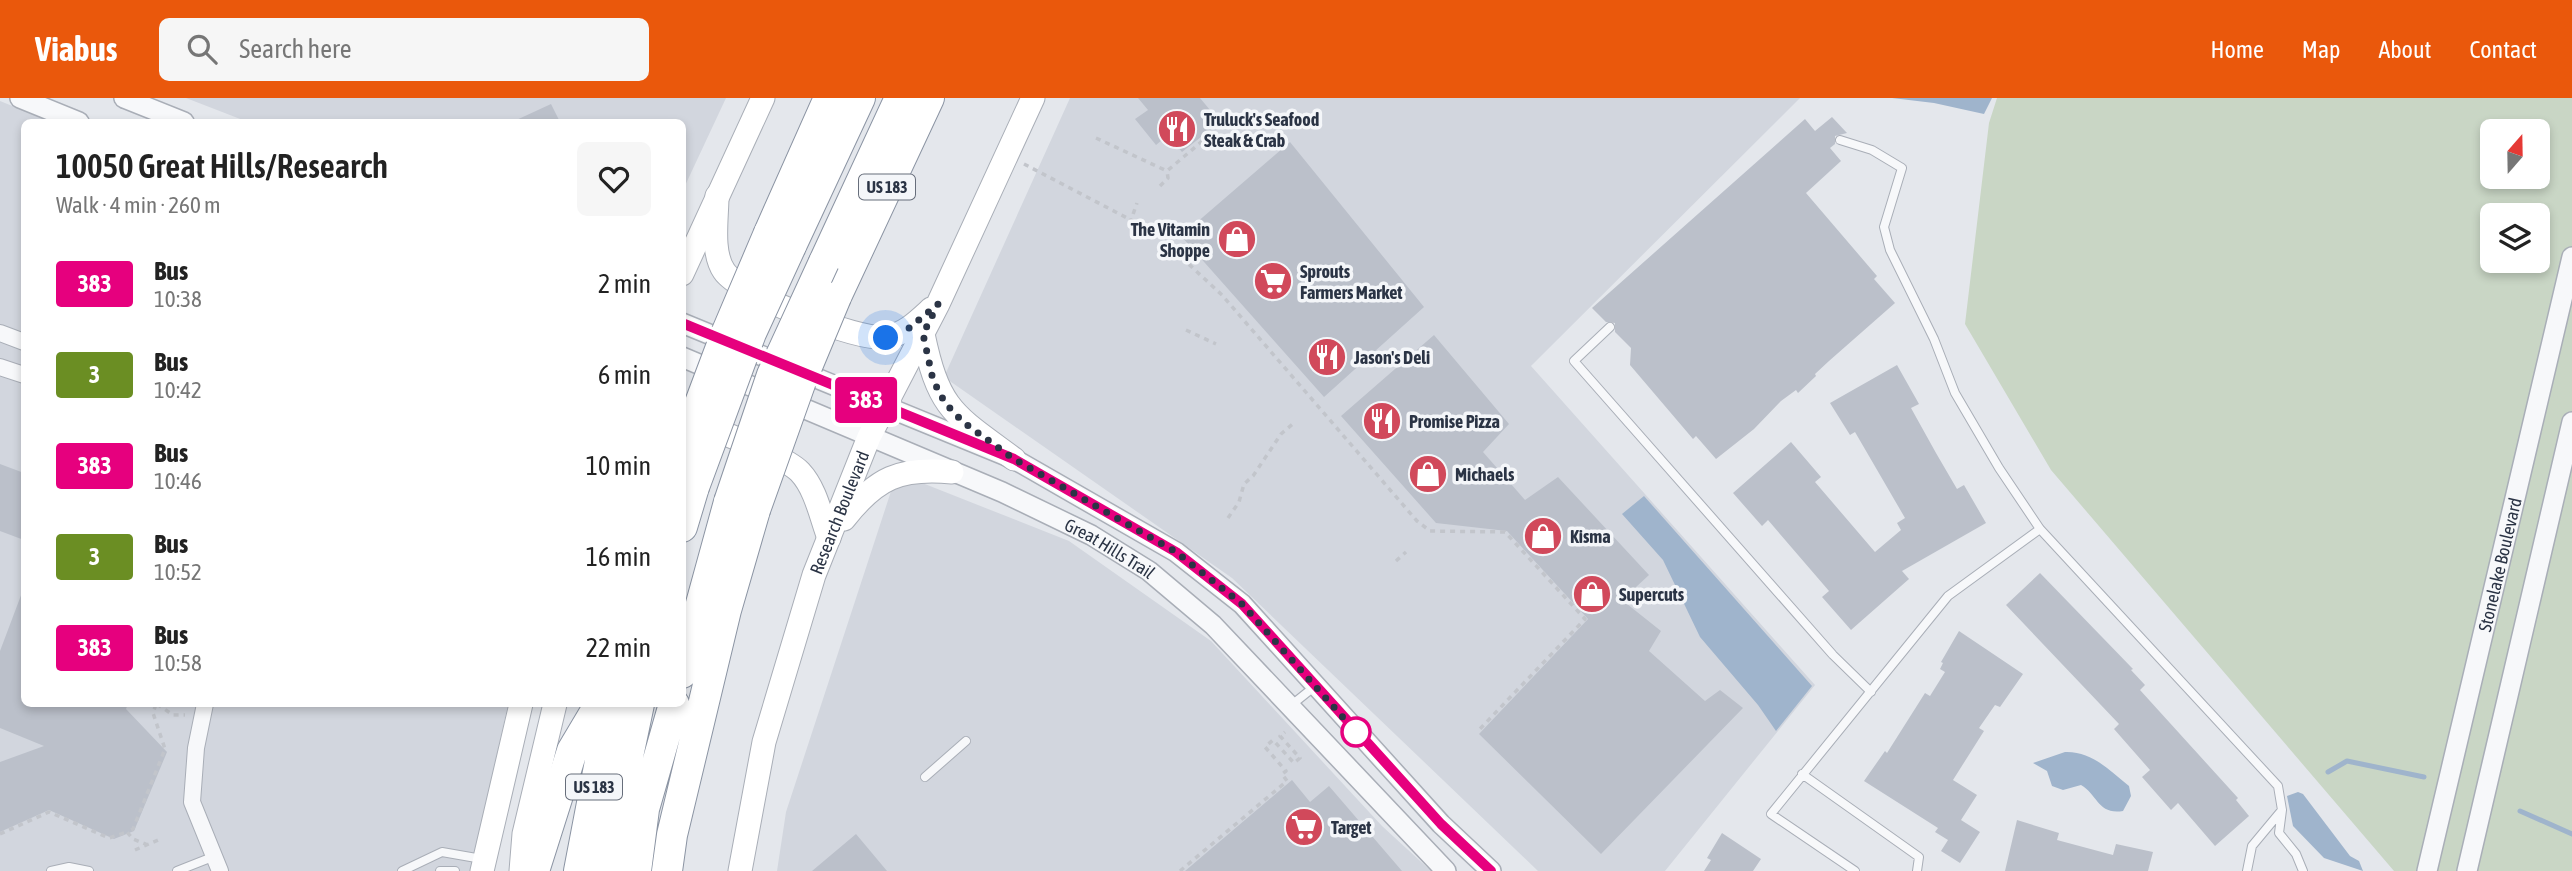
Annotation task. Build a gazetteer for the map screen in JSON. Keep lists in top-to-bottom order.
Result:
{
  "streets": {
    "highway": ["US 183"],
    "main road": ["Research Boulevard"],
    "street": ["Great Hills Trail", "Stonelake Boulevard"]
  },
  "crossings": [
    ["Research Boulevard", "Great Hills Trail"]
  ],
  "places": {
    "restaurant": ["Truluck's Seafood Steak & Crab", "Jason's Deli", "Promise Pizza"],
    "shop": [
      "The Vitamin Shoppe",
      "Michaels",
      "Kisma",
      "Supercuts"
    ],
    "supermarket": ["Sprouts Farmers Market", "Target"]
  },
  "lines": ["bus line 383"],
  "north": "top",
  "page": {
    "header": "Viabus",
    "search": "Search here",
    "nav": [
      "Home",
      "Map",
      "About",
      "Contact"
    ],
    "on_map": "383",
    "heading": ["10050 Great Hills/Research", "Walk · 4 min · 260 m"],
    "list": [
      {
        "mark": "383",
        "name": "Bus",
        "note": "10:38",
        "value": "2 min"
      },
      {
        "mark": "3",
        "name": "Bus",
        "note": "10:42",
        "value": "6 min"
      },
      {
        "mark": "383",
        "name": "Bus",
        "note": "10:46",
        "value": "10 min"
      },
      {
        "mark": "3",
        "name": "Bus",
        "note": "10:52",
        "value": "16 min"
      },
      {
        "mark": "383",
        "name": "Bus",
        "note": "10:58",
        "value": "22 min"
      }
    ]
  }
}
